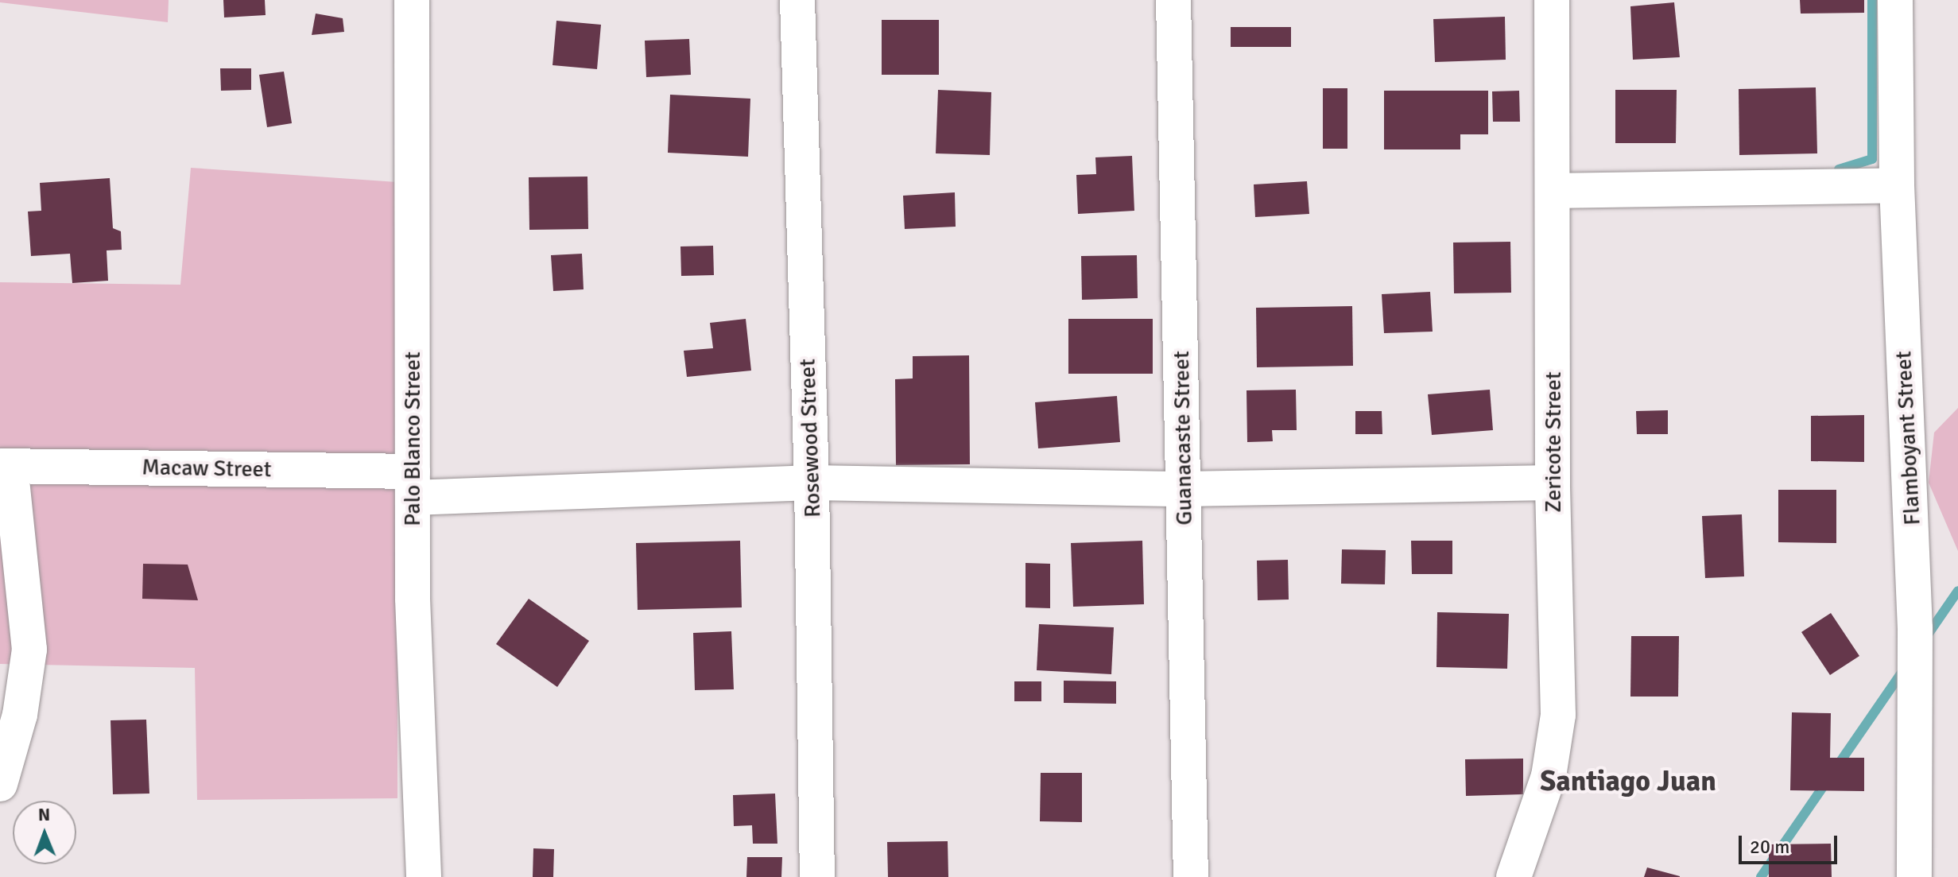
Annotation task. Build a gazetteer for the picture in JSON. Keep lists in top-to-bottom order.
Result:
{
  "streets": {
    "street": [
      "Rosewood Street",
      "Guanacaste Street",
      "Flamboyant Street",
      "Palo Blanco Street",
      "Zericote Street",
      "Macaw Street"
    ]
  },
  "crossings": [
    ["Rosewood Street", "Macaw Street"],
    ["Guanacaste Street", "Macaw Street"],
    ["Palo Blanco Street", "Macaw Street"],
    ["Zericote Street", "Macaw Street"]
  ],
  "districts": ["Santiago Juan"],
  "scale_bar": "20 m",
  "north": "top"
}
